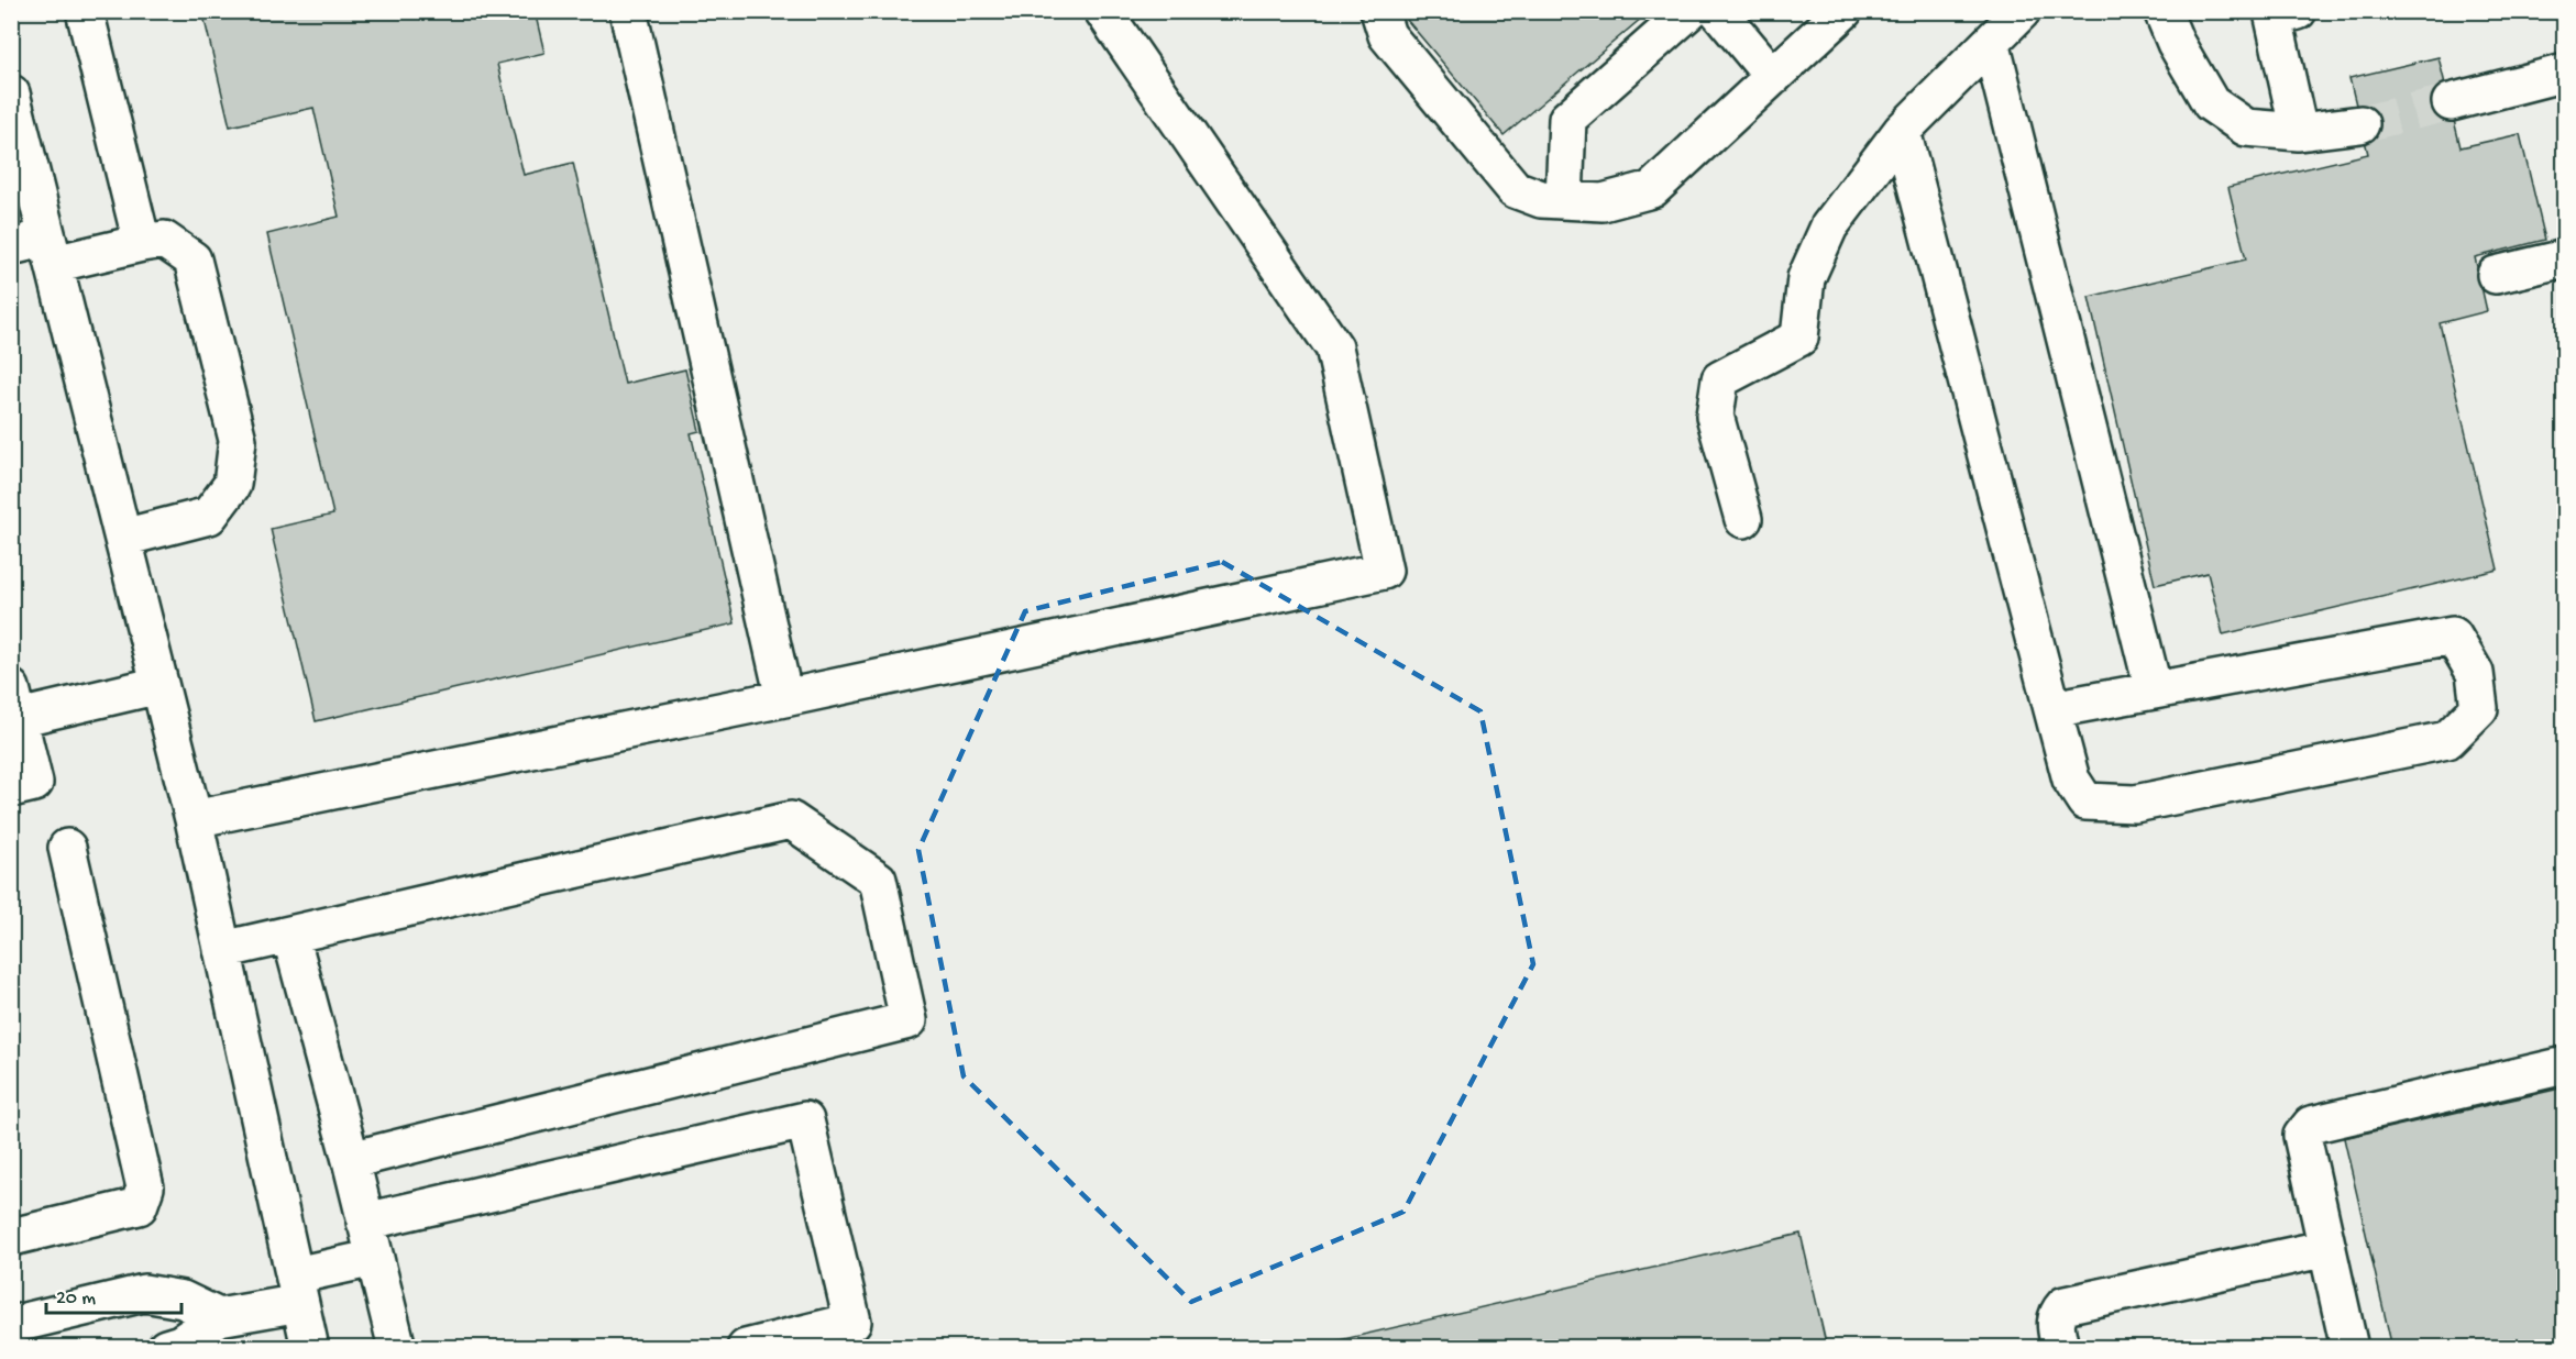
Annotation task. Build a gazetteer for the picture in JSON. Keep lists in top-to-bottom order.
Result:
{
  "scale_bar": "20 m"
}
